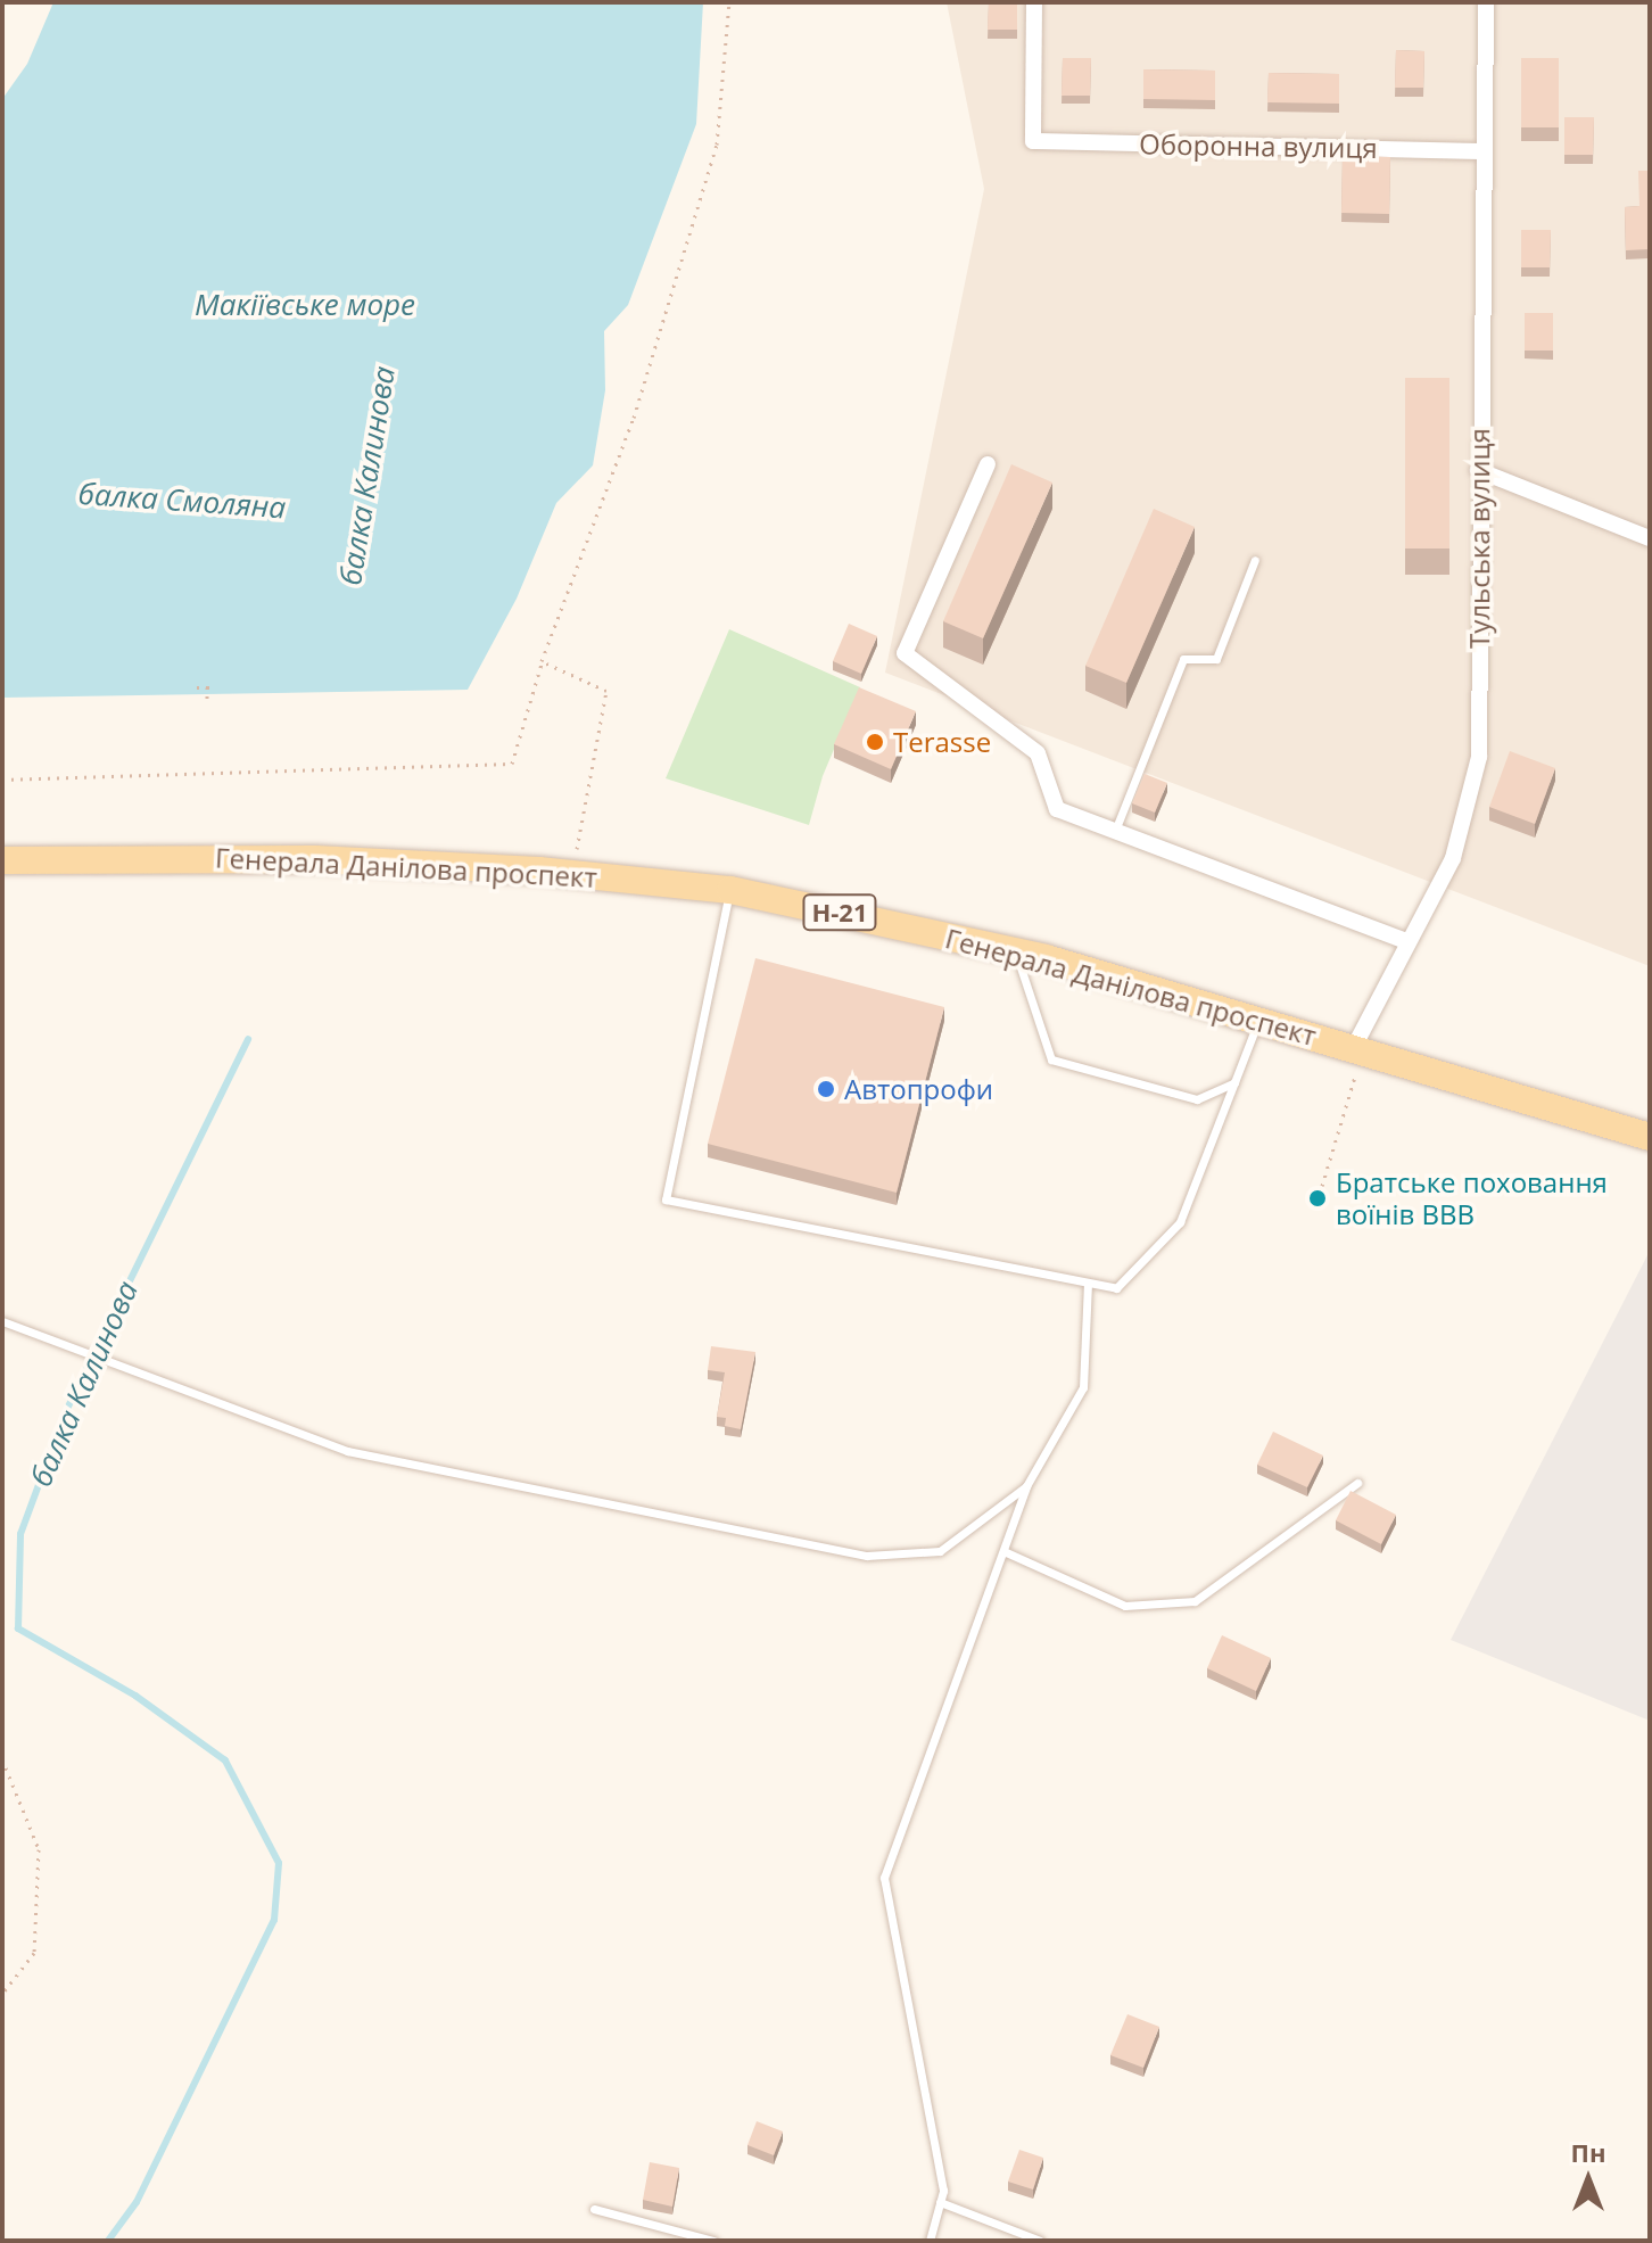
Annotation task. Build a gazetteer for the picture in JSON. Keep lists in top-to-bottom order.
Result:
{
  "streets": {
    "main road": ["Генерала Данілова проспект", "Н-21"],
    "street": ["Оборонна вулиця", "Тульська вулиця"]
  },
  "crossings": [
    ["Оборонна вулиця", "Тульська вулиця"],
    ["Тульська вулиця", "Генерала Данілова проспект"]
  ],
  "water": ["Макіївське море", "балка Калинова", "балка Смоляна"],
  "places": ["Terasse", "Автопрофи", "Братське поховання воїнів ВВВ"],
  "north": "top"
}
